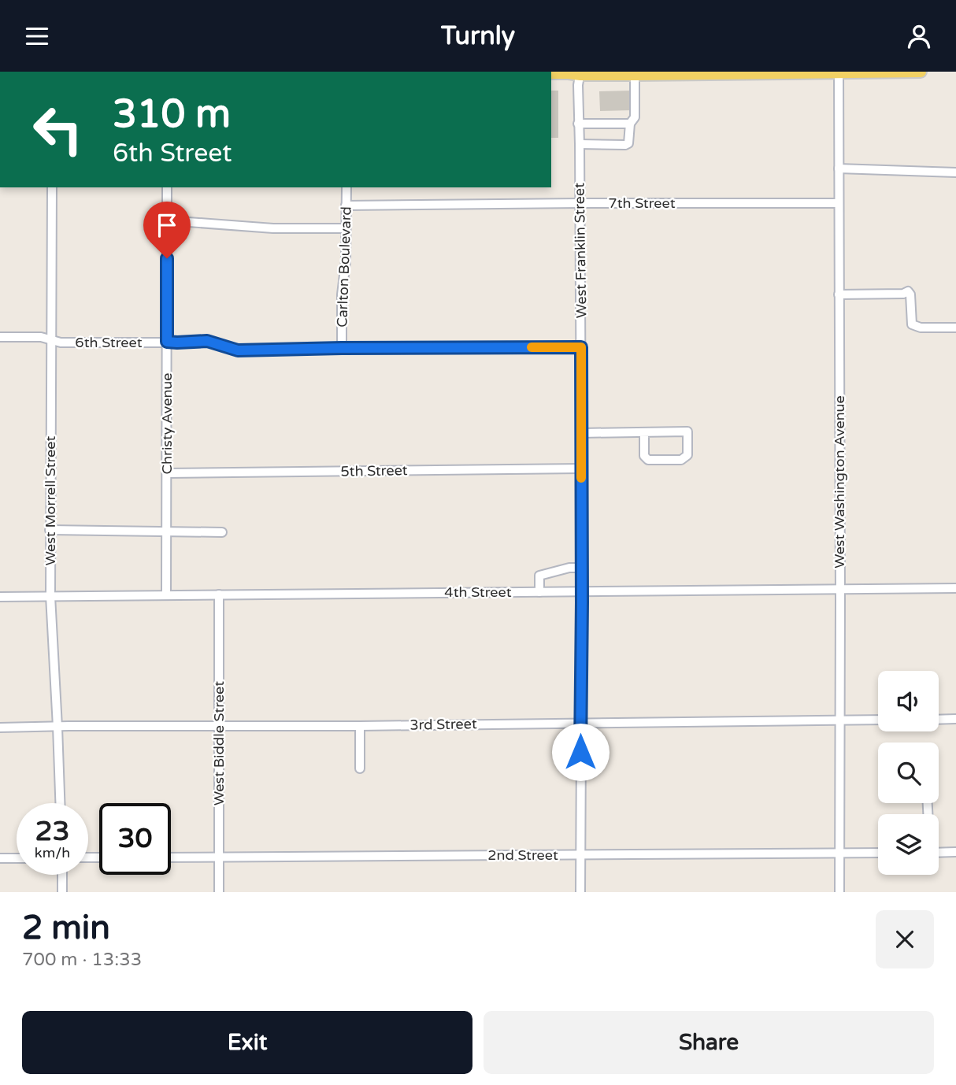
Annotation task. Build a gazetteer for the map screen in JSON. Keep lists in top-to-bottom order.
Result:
{
  "streets": {
    "street": [
      "7th Street",
      "West Franklin Street",
      "Carlton Boulevard",
      "6th Street",
      "Christy Avenue",
      "5th Street",
      "West Washington Avenue",
      "West Morrell Street",
      "4th Street",
      "3rd Street",
      "West Biddle Street",
      "2nd Street"
    ]
  },
  "crossings": [
    ["7th Street", "West Franklin Street"],
    ["7th Street", "Carlton Boulevard"],
    ["7th Street", "West Washington Avenue"],
    ["West Franklin Street", "6th Street"],
    ["West Franklin Street", "5th Street"],
    ["West Franklin Street", "4th Street"],
    ["West Franklin Street", "3rd Street"],
    ["West Franklin Street", "2nd Street"],
    ["Carlton Boulevard", "6th Street"],
    ["6th Street", "Christy Avenue"],
    ["6th Street", "West Morrell Street"],
    ["Christy Avenue", "5th Street"],
    ["Christy Avenue", "4th Street"],
    ["West Washington Avenue", "4th Street"],
    ["West Washington Avenue", "3rd Street"],
    ["West Washington Avenue", "2nd Street"],
    ["West Morrell Street", "4th Street"],
    ["West Morrell Street", "3rd Street"],
    ["4th Street", "West Biddle Street"],
    ["3rd Street", "West Biddle Street"],
    ["West Biddle Street", "2nd Street"]
  ],
  "page": {
    "header": "Turnly",
    "turn": ["310 m", "6th Street"],
    "speed": "23 km/h",
    "limit": "30",
    "heading": ["2 min", "700 m · 13:33"],
    "buttons": ["Exit", "Share"]
  }
}
